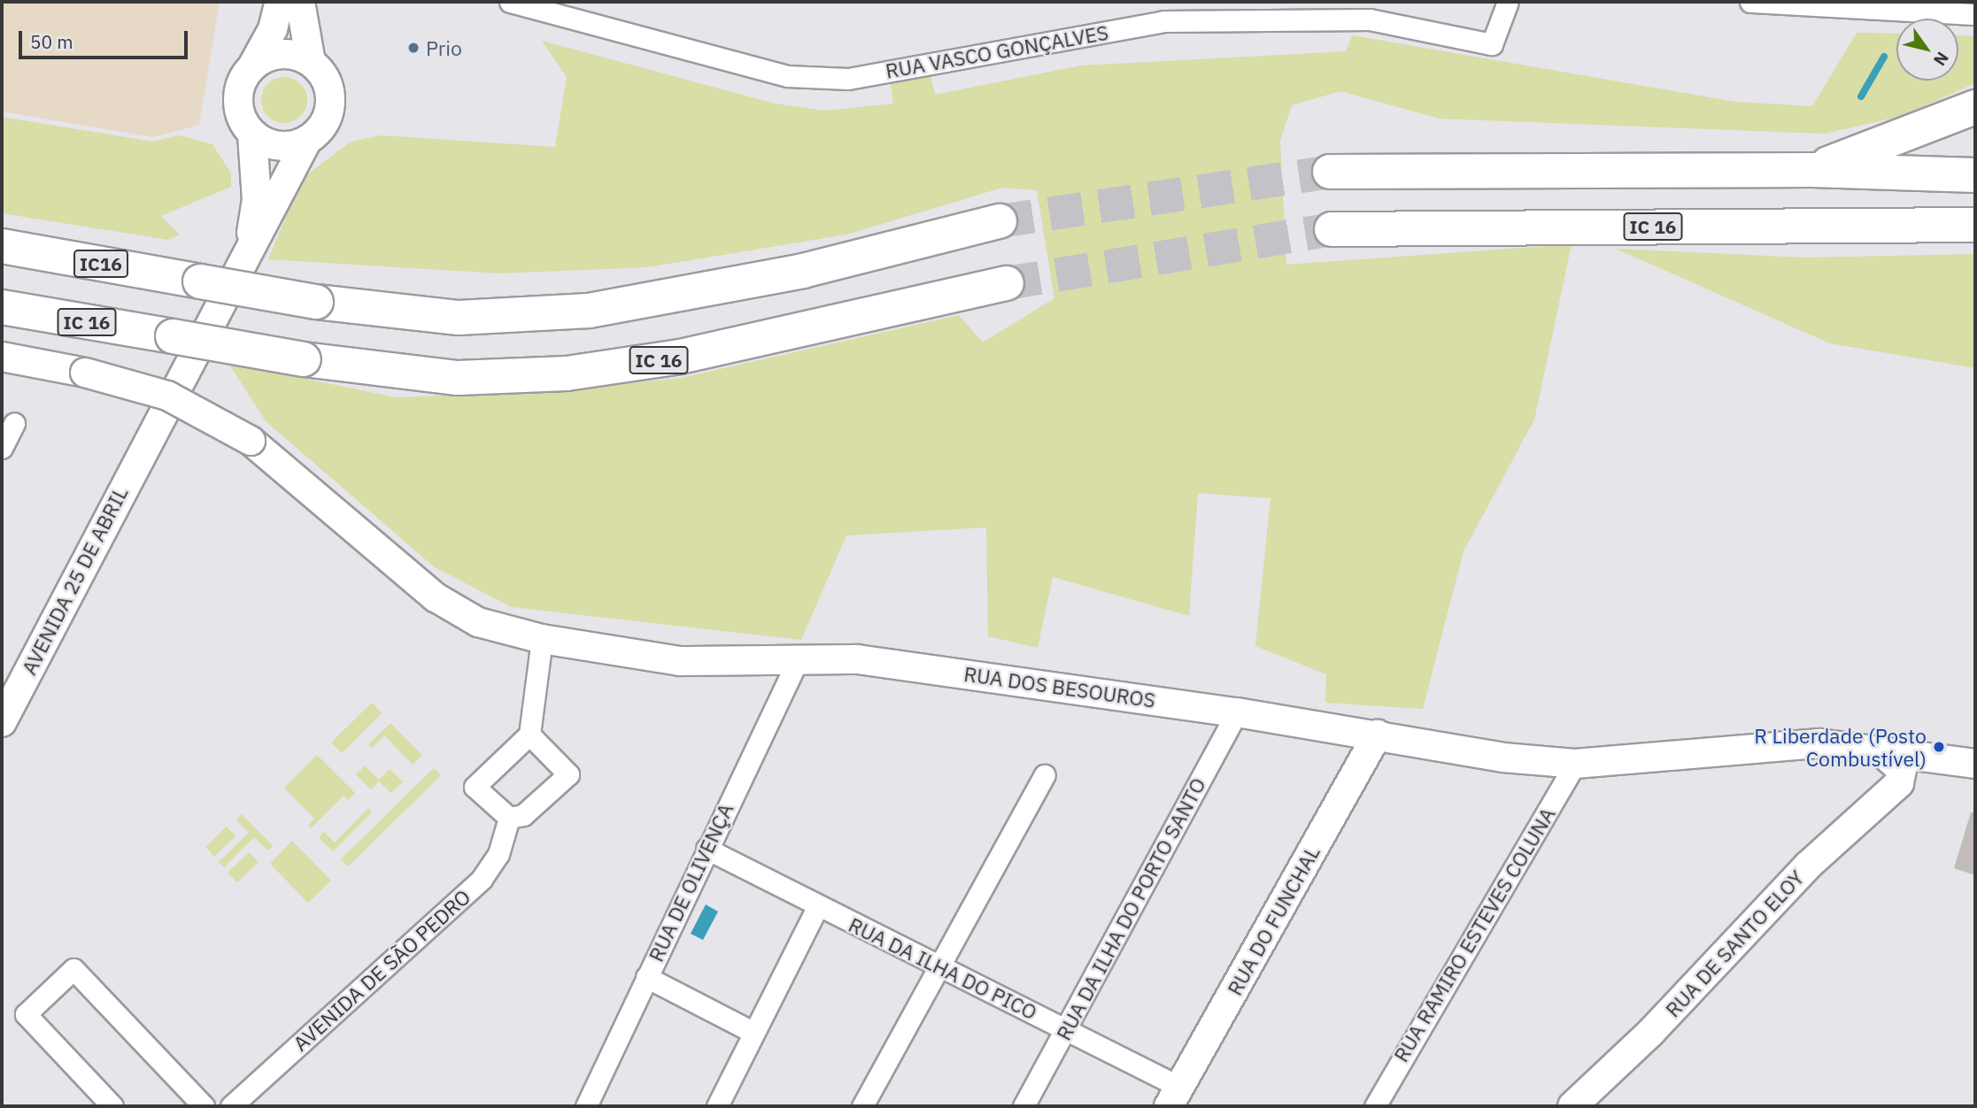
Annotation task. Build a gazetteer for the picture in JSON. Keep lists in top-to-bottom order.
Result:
{
  "streets": {
    "highway": ["IC 16", "IC16"],
    "street": [
      "RUA VASCO GONÇALVES",
      "AVENIDA 25 DE ABRIL",
      "RUA DOS BESOUROS",
      "RUA DE OLIVENÇA",
      "RUA DA ILHA DO PORTO SANTO",
      "RUA DO FUNCHAL",
      "RUA RAMIRO ESTEVES COLUNA",
      "RUA DE SANTO ELOY",
      "RUA DA ILHA DO PICO",
      "AVENIDA DE SÃO PEDRO"
    ]
  },
  "crossings": [
    ["RUA DOS BESOUROS", "RUA DE OLIVENÇA"],
    ["RUA DOS BESOUROS", "RUA DA ILHA DO PORTO SANTO"],
    ["RUA DOS BESOUROS", "RUA DO FUNCHAL"],
    ["RUA DOS BESOUROS", "RUA RAMIRO ESTEVES COLUNA"],
    ["RUA DE OLIVENÇA", "RUA DA ILHA DO PICO"],
    ["RUA DA ILHA DO PORTO SANTO", "RUA DA ILHA DO PICO"],
    ["RUA DO FUNCHAL", "RUA DA ILHA DO PICO"]
  ],
  "places": ["Prio", "R Liberdade (Posto Combustível)"],
  "scale_bar": "50 m",
  "north": "bottom right"
}
